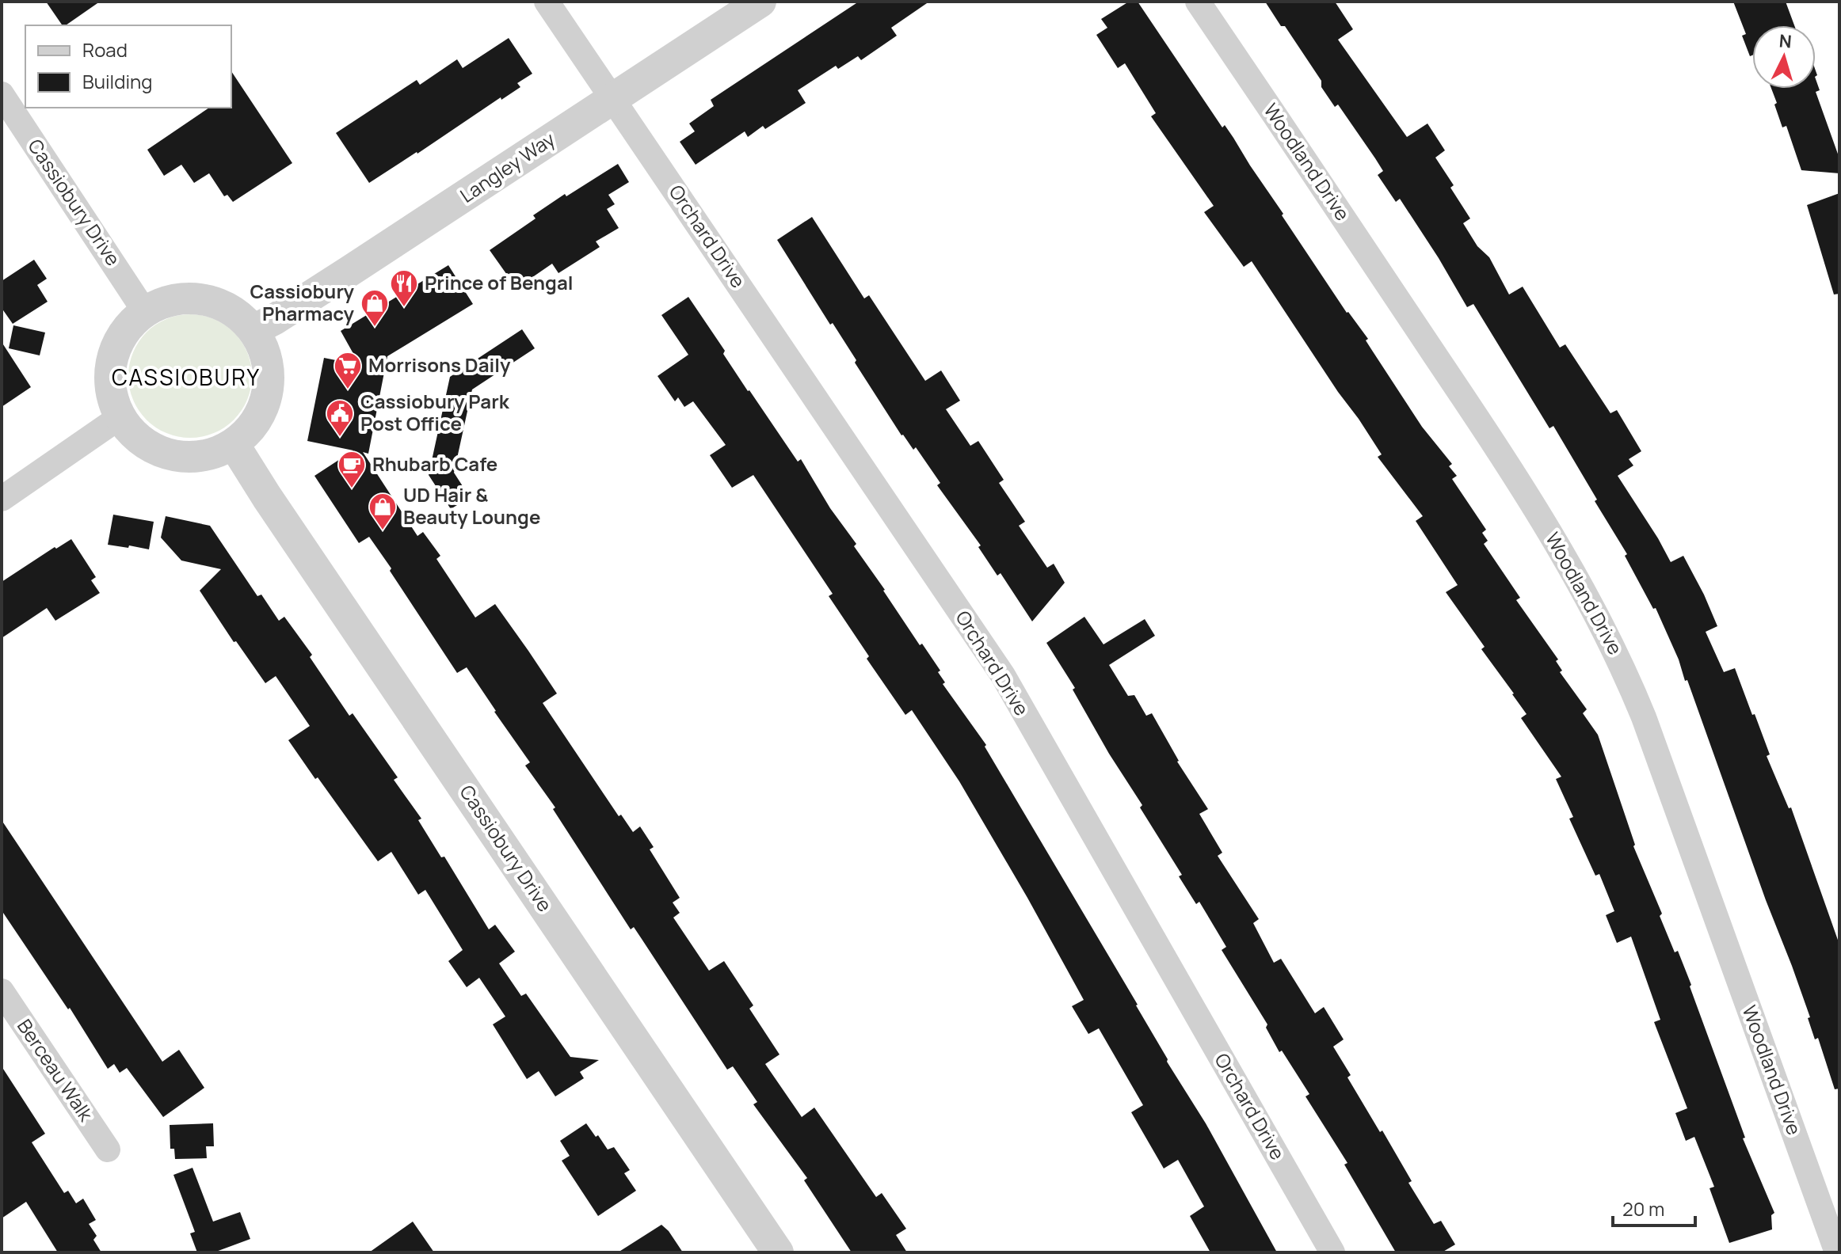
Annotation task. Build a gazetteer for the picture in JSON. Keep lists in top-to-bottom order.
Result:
{
  "streets": {
    "street": [
      "Woodland Drive",
      "Langley Way",
      "Cassiobury Drive",
      "Orchard Drive",
      "Berceau Walk"
    ]
  },
  "crossings": [
    ["Langley Way", "Cassiobury Drive"],
    ["Langley Way", "Orchard Drive"]
  ],
  "districts": ["CASSIOBURY"],
  "places": {
    "restaurant": ["Prince of Bengal"],
    "shop": ["Cassiobury Pharmacy", "UD Hair & Beauty Lounge"],
    "supermarket": ["Morrisons Daily"],
    "public building": ["Cassiobury Park Post Office"],
    "cafe": ["Rhubarb Cafe"]
  },
  "legend": ["Road", "Building"],
  "scale_bar": "20 m",
  "north": "top"
}
